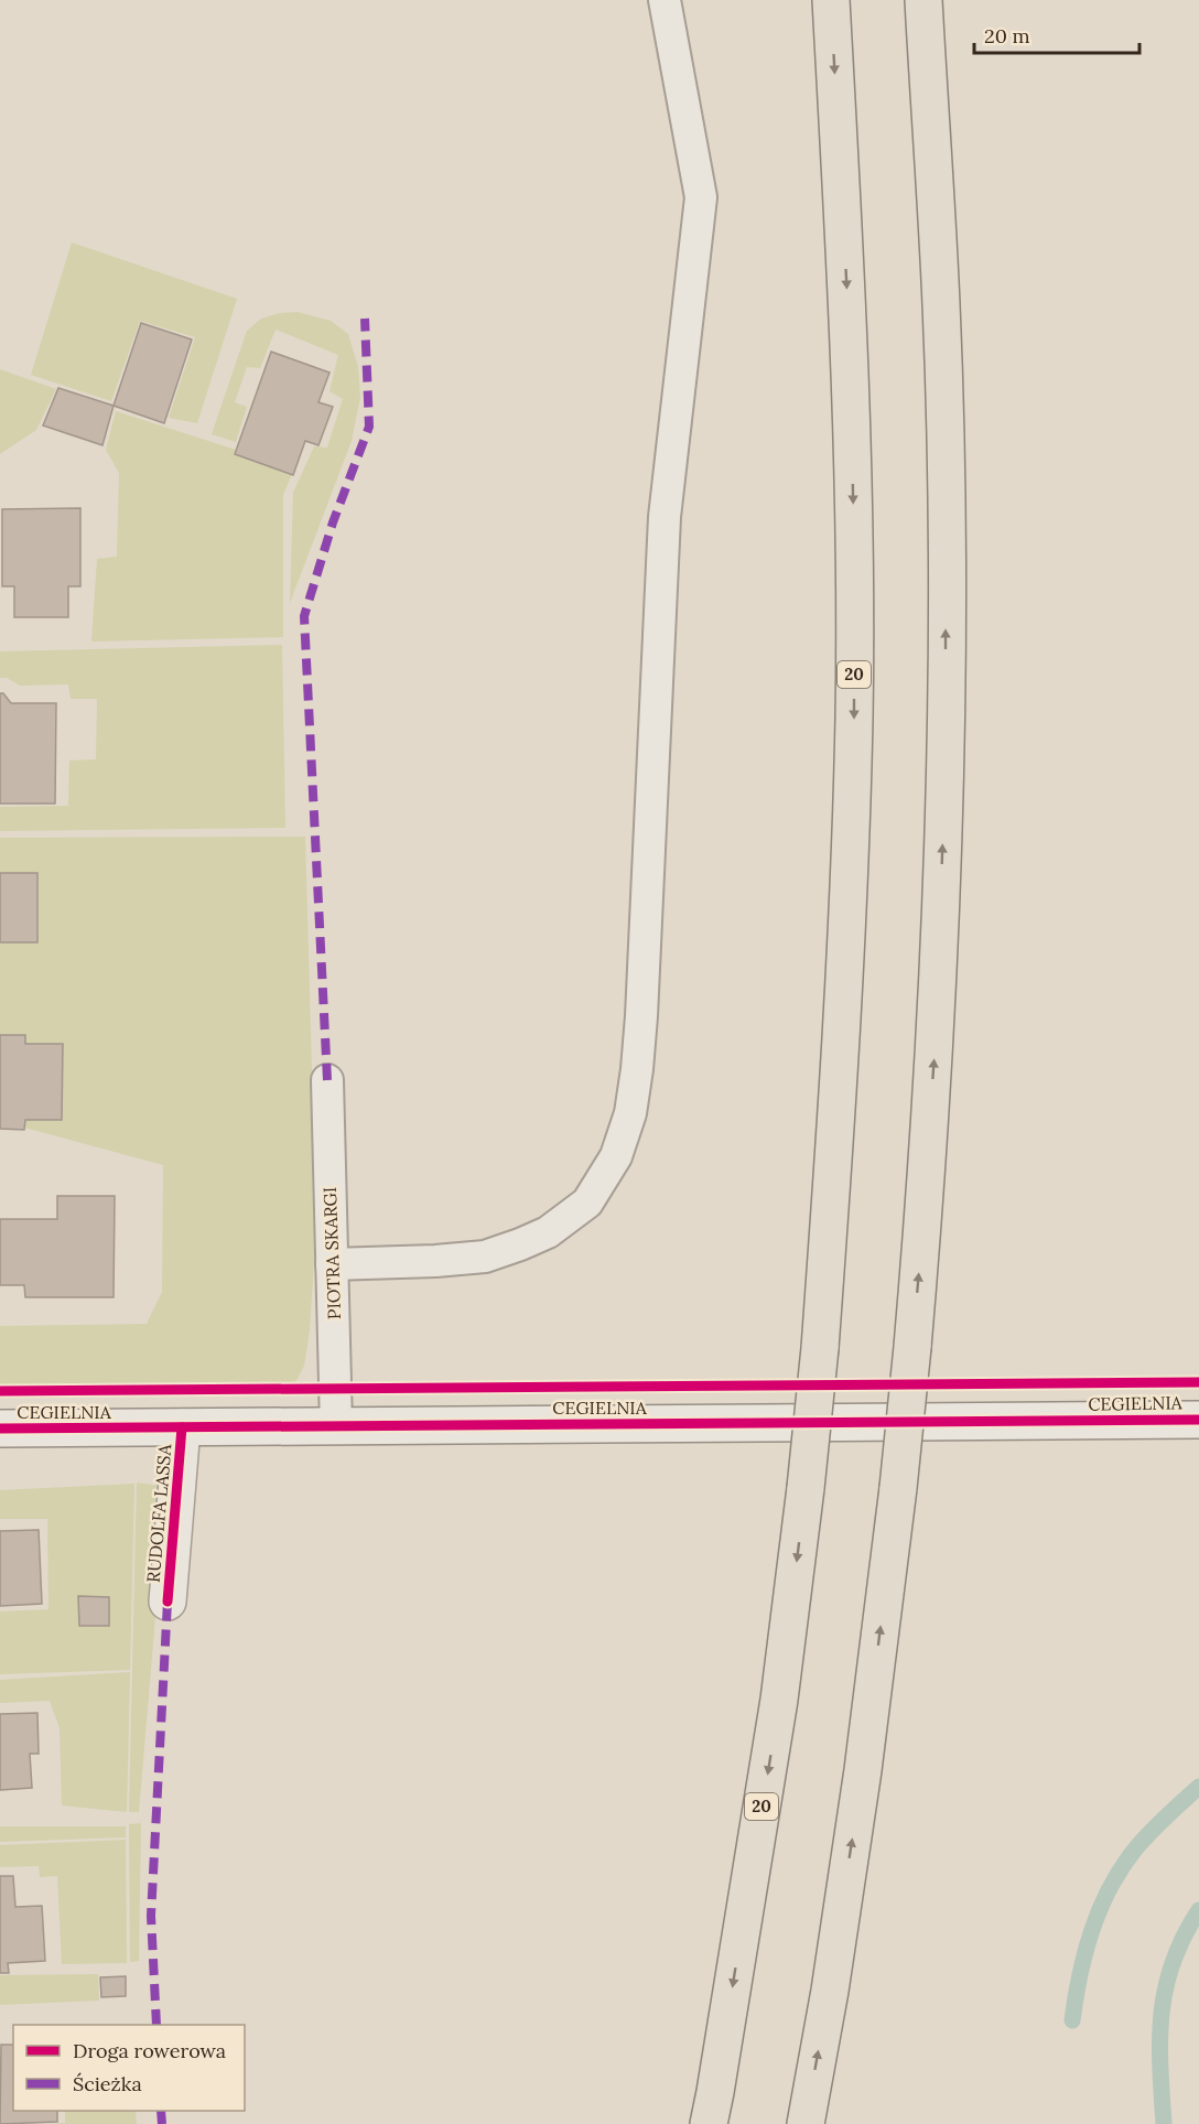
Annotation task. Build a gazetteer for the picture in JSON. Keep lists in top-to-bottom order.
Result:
{
  "streets": {
    "main road": ["20"],
    "street": ["CEGIELNIA", "RUDOLFA LASSA"],
    "lane": ["PIOTRA SKARGI"]
  },
  "crossings": [
    ["PIOTRA SKARGI", "CEGIELNIA"],
    ["CEGIELNIA", "RUDOLFA LASSA"]
  ],
  "legend": ["Droga rowerowa", "Ścieżka"],
  "scale_bar": "20 m"
}
